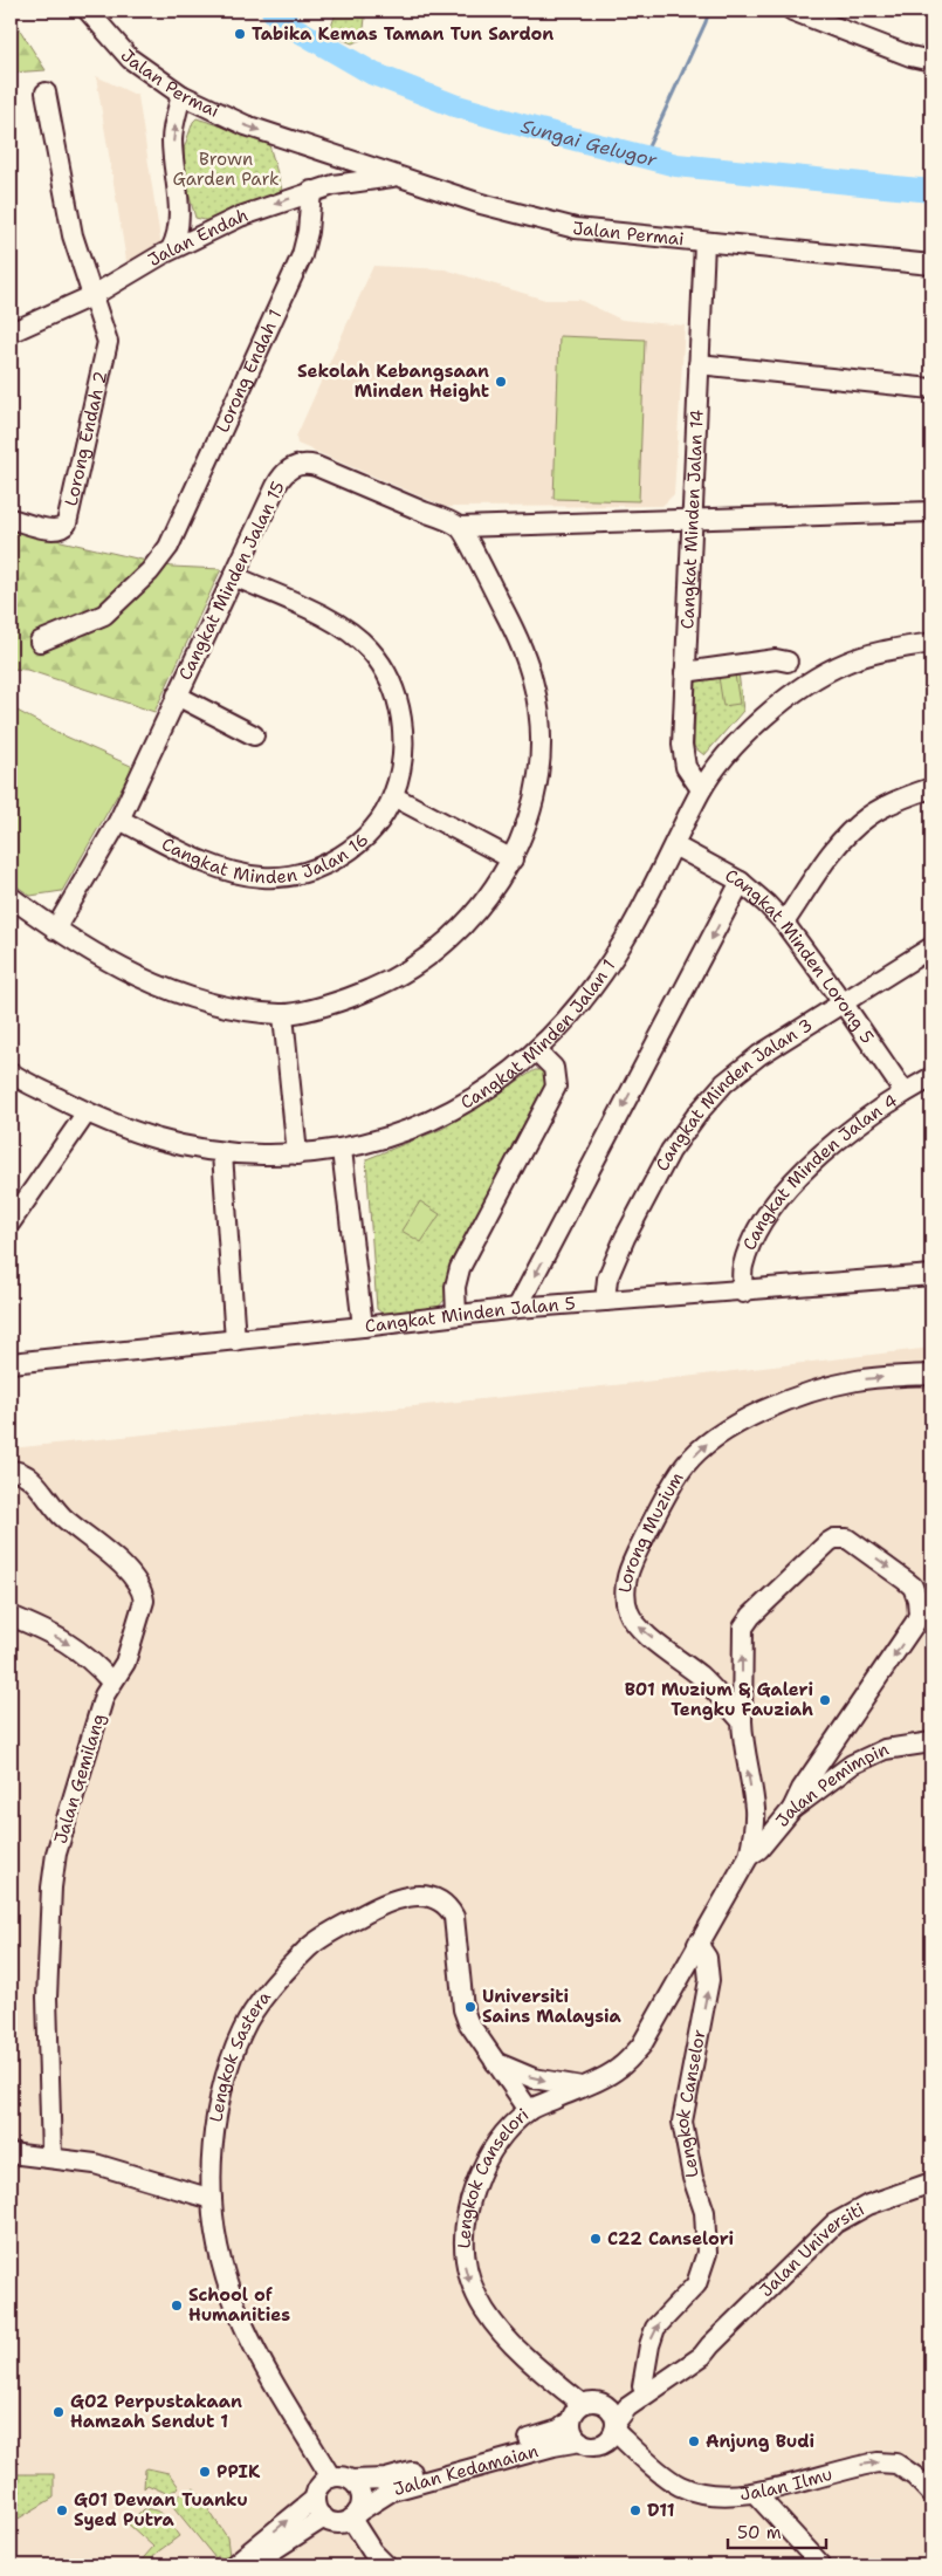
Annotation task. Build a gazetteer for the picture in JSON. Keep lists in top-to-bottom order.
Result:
{
  "streets": {
    "street": [
      "Jalan Permai",
      "Jalan Endah",
      "Lorong Endah 1",
      "Lorong Endah 2",
      "Cangkat Minden Jalan 14",
      "Cangkat Minden Jalan 15",
      "Cangkat Minden Jalan 16",
      "Cangkat Minden Lorong 5",
      "Cangkat Minden Jalan 1",
      "Cangkat Minden Jalan 3",
      "Cangkat Minden Jalan 4",
      "Cangkat Minden Jalan 5",
      "Lorong Muzium",
      "Jalan Gemilang",
      "Jalan Pemimpin",
      "Lengkok Sastera",
      "Lengkok Canselor",
      "Lengkok Canselori",
      "Jalan Universiti",
      "Jalan Kedamaian",
      "Jalan Ilmu"
    ]
  },
  "crossings": [
    ["Jalan Permai", "Jalan Endah"],
    ["Jalan Permai", "Cangkat Minden Jalan 14"],
    ["Jalan Endah", "Lorong Endah 1"],
    ["Jalan Endah", "Lorong Endah 2"],
    ["Cangkat Minden Jalan 14", "Cangkat Minden Jalan 1"],
    ["Cangkat Minden Jalan 15", "Cangkat Minden Jalan 16"],
    ["Cangkat Minden Lorong 5", "Cangkat Minden Jalan 1"],
    ["Cangkat Minden Lorong 5", "Cangkat Minden Jalan 3"],
    ["Cangkat Minden Lorong 5", "Cangkat Minden Jalan 4"],
    ["Cangkat Minden Jalan 3", "Cangkat Minden Jalan 5"],
    ["Cangkat Minden Jalan 4", "Cangkat Minden Jalan 5"],
    ["Jalan Pemimpin", "Lengkok Canselori"],
    ["Lengkok Sastera", "Lengkok Canselori"],
    ["Lengkok Sastera", "Jalan Kedamaian"],
    ["Lengkok Canselor", "Lengkok Canselori"],
    ["Lengkok Canselor", "Jalan Universiti"],
    ["Lengkok Canselori", "Jalan Universiti"],
    ["Lengkok Canselori", "Jalan Kedamaian"],
    ["Lengkok Canselori", "Jalan Ilmu"],
    ["Jalan Universiti", "Jalan Kedamaian"],
    ["Jalan Universiti", "Jalan Ilmu"],
    ["Jalan Kedamaian", "Jalan Ilmu"]
  ],
  "one_way": ["Lengkok Canselor", "Lengkok Canselori", "Jalan Ilmu"],
  "water": ["Sungai Gelugor"],
  "parks": ["Brown Garden Park"],
  "places": [
    "Tabika Kemas Taman Tun Sardon",
    "Sekolah Kebangsaan Minden Height",
    "B01 Muzium & Galeri Tengku Fauziah",
    "Universiti Sains Malaysia",
    "C22 Canselori",
    "School of Humanities",
    "G02 Perpustakaan Hamzah Sendut 1",
    "Anjung Budi",
    "PPIK",
    "G01 Dewan Tuanku Syed Putra",
    "D11"
  ],
  "scale_bar": "50 m"
}
